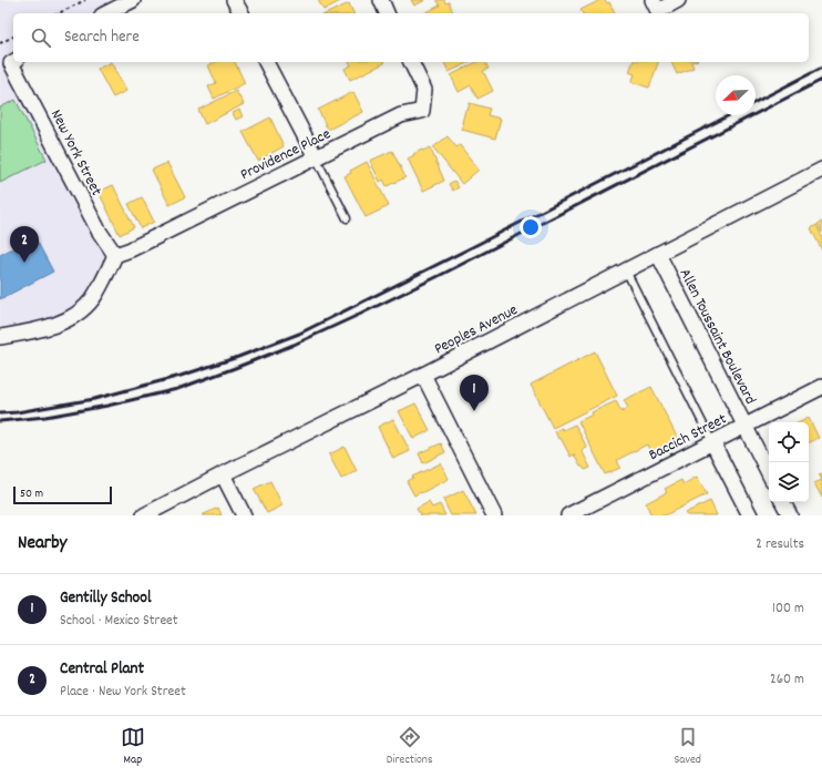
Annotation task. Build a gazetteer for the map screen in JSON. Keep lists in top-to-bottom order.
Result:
{
  "streets": {
    "street": [
      "New York Street",
      "Providence Place",
      "Peoples Avenue",
      "Allen Toussaint Boulevard",
      "Baccich Street"
    ]
  },
  "crossings": [
    ["New York Street", "Providence Place"],
    ["Peoples Avenue", "Allen Toussaint Boulevard"],
    ["Allen Toussaint Boulevard", "Baccich Street"]
  ],
  "scale_bar": "50 m",
  "north": "bottom left",
  "page": {
    "search": "Search here",
    "pins": ["2", "1"],
    "scale": "50 m",
    "heading": ["Nearby", "2 results"],
    "list": [
      {
        "mark": "1",
        "name": "Gentilly School",
        "note": "School · Mexico Street",
        "value": "100 m"
      },
      {
        "mark": "2",
        "name": "Central Plant",
        "note": "Place · New York Street",
        "value": "260 m"
      }
    ],
    "nav": ["Map", "Directions", "Saved"]
  }
}
